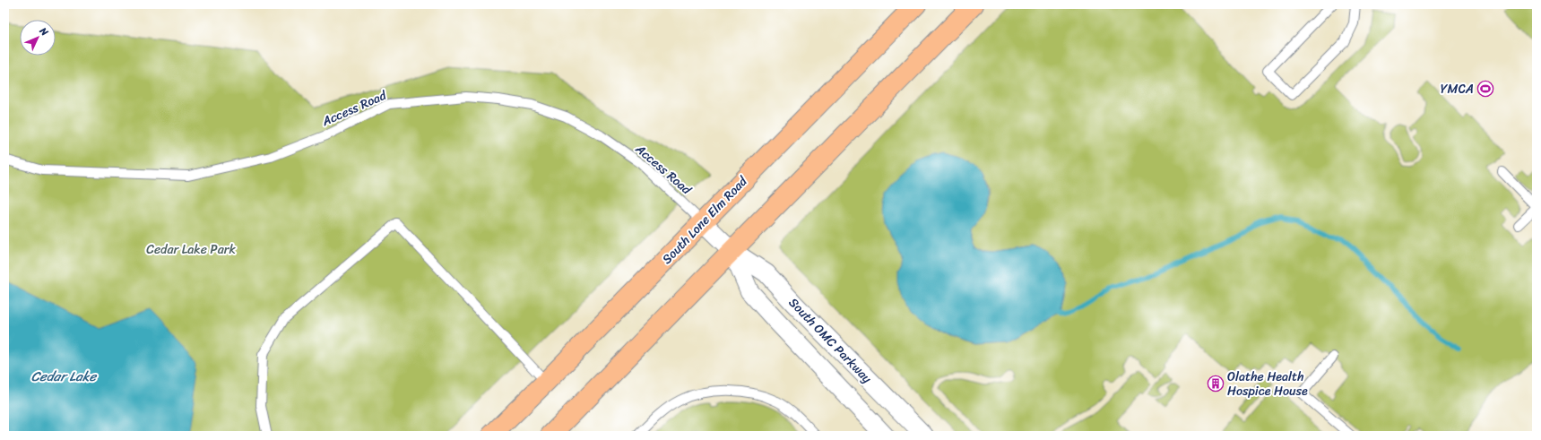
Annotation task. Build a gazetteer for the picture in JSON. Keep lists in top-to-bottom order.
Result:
{
  "streets": {
    "main road": ["South Lone Elm Road"],
    "street": ["South OMC Parkway"],
    "lane": ["Access Road"]
  },
  "crossings": [
    ["Access Road", "South Lone Elm Road"],
    ["Access Road", "South OMC Parkway"],
    ["South Lone Elm Road", "South OMC Parkway"]
  ],
  "water": ["Cedar Lake"],
  "parks": ["Cedar Lake Park"],
  "places": {
    "sports": ["YMCA"],
    "building": ["Olathe Health Hospice House"]
  },
  "north": "top right"
}
